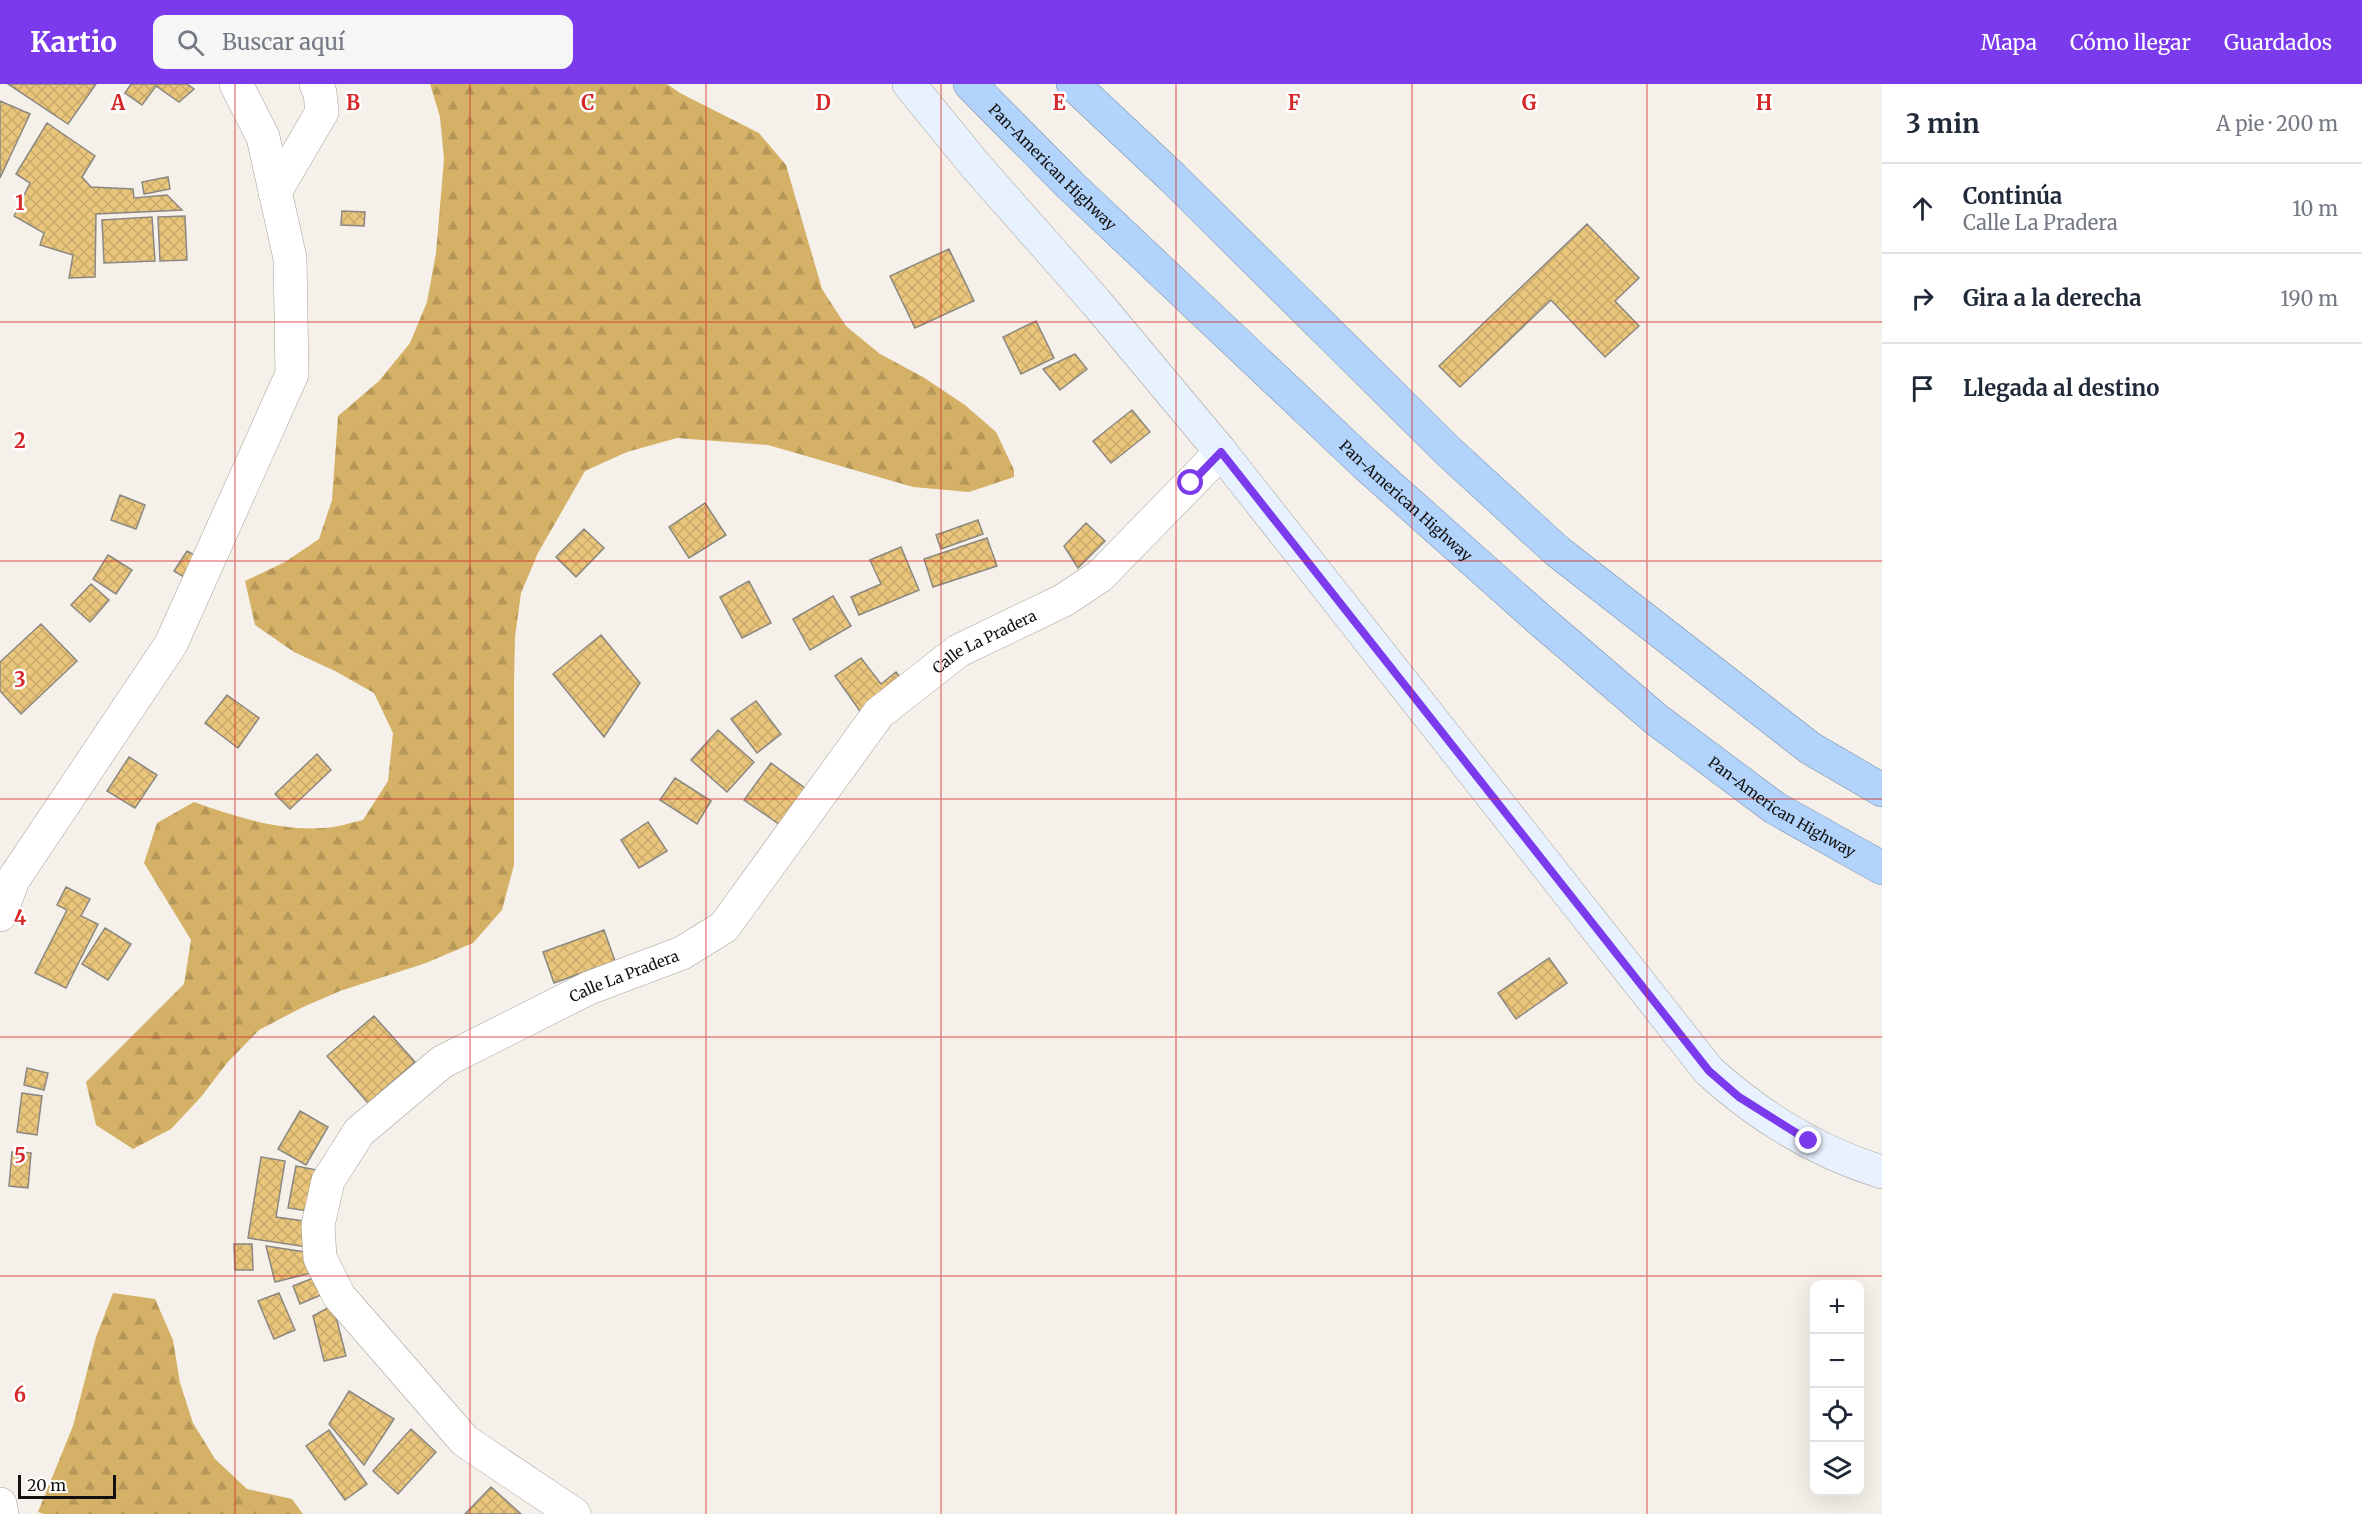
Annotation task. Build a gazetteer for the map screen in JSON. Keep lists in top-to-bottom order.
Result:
{
  "streets": {
    "highway": ["Pan-American Highway"],
    "street": ["Calle La Pradera"]
  },
  "scale_bar": "20 m",
  "page": {
    "header": "Kartio",
    "search": "Buscar aquí",
    "nav": ["Mapa", "Cómo llegar", "Guardados"],
    "heading": ["3 min", "A pie · 200 m"],
    "list": [
      ["Continúa", "Calle La Pradera", "10 m"],
      ["Gira a la derecha", "190 m"],
      "Llegada al destino"
    ],
    "map_buttons": ["+", "−"],
    "scale": "20 m"
  },
  "grid": {
    "columns": [
      "A",
      "B",
      "C",
      "D",
      "E",
      "F",
      "G",
      "H"
    ],
    "rows": [
      "1",
      "2",
      "3",
      "4",
      "5",
      "6"
    ]
  }
}
